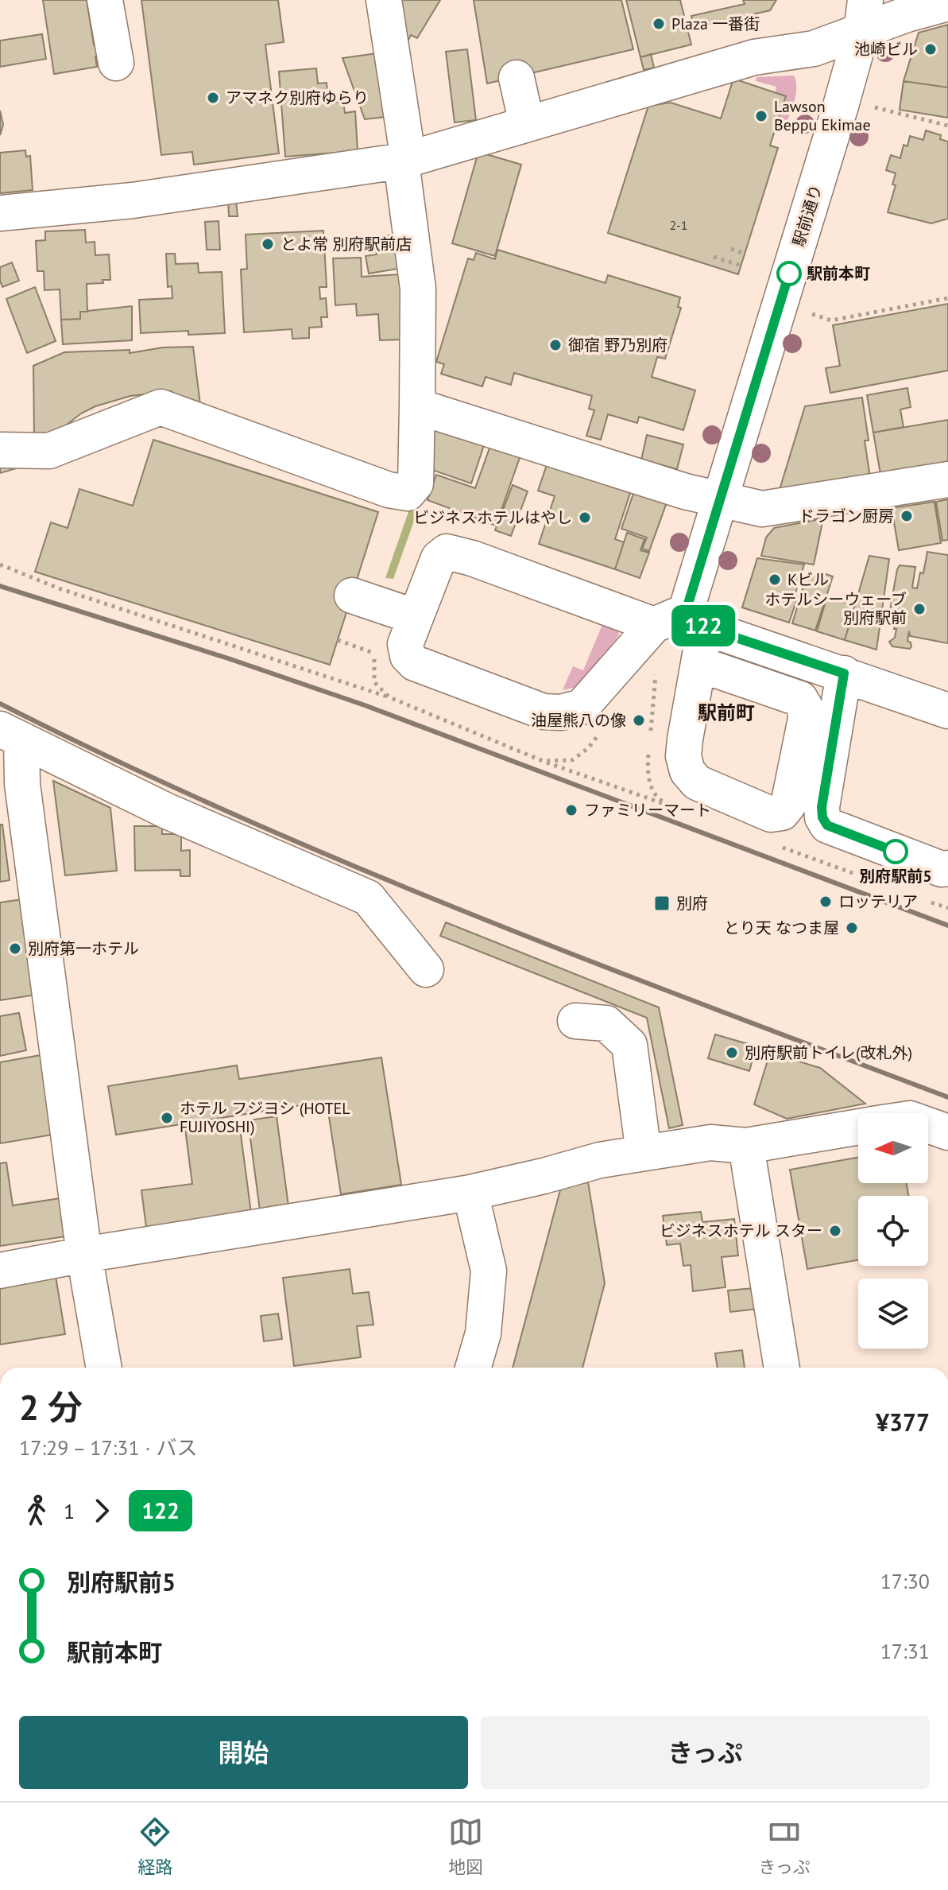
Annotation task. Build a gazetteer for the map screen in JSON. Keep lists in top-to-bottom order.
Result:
{
  "streets": {
    "street": ["駅前通り"]
  },
  "districts": ["駅前町"],
  "places": {
    "other": [
      "Plaza 一番街",
      "池崎ビル",
      "アマネク別府ゆらり",
      "Lawson Beppu Ekimae",
      "とよ常 別府駅前店",
      "駅前本町",
      "御宿 野乃別府",
      "ドラゴン厨房",
      "ビジネスホテルはやし",
      "Kビル",
      "ホテルシーウェーブ 別府駅前",
      "油屋熊八の像",
      "ファミリーマート",
      "別府駅前5",
      "ロッテリア",
      "とり天 なつま屋",
      "別府第一ホテル",
      "別府駅前トイレ(改札外)",
      "ホテル フジヨシ (HOTEL FUJIYOSHI)",
      "ビジネスホテル スター"
    ],
    "transit": ["別府"]
  },
  "lines": ["bus line 122"],
  "house_numbers": ["2-1"],
  "north": "left",
  "page": {
    "on_map": "122",
    "heading": ["2 分", "17:29 – 17:31 · バス", "¥377"],
    "legs": ["1", "122"],
    "list": [
      {
        "name": "別府駅前5",
        "value": "17:30"
      },
      {
        "name": "駅前本町",
        "value": "17:31"
      }
    ],
    "buttons": ["開始", "きっぷ"],
    "tabs": ["経路", "地図", "きっぷ"]
  }
}
